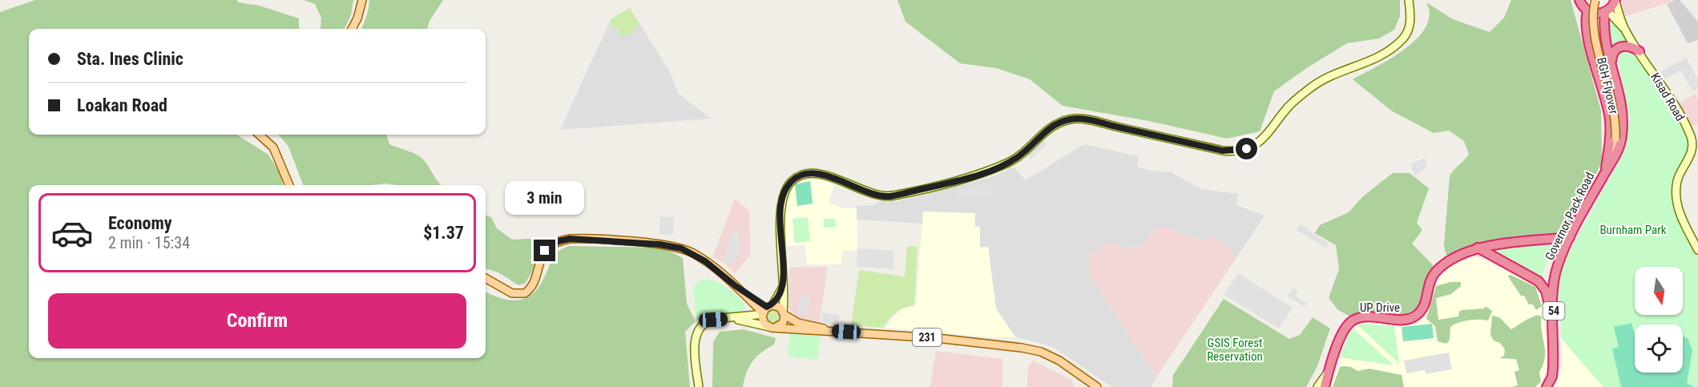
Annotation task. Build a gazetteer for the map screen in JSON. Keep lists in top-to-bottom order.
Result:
{
  "streets": {
    "highway": ["Governor Pack Road", "UP Drive", "54"],
    "main road": ["BGH Flyover", "Kisad Road", "231"]
  },
  "crossings": [
    ["BGH Flyover", "Governor Pack Road"],
    ["Kisad Road", "Governor Pack Road"],
    ["Governor Pack Road", "UP Drive"]
  ],
  "parks": ["Burnham Park", "GSIS Forest Reservation"],
  "north": "bottom",
  "page": {
    "banner": ["Sta. Ines Clinic", "Loakan Road"],
    "bubble": "3 min",
    "list": [
      {
        "name": "Economy",
        "note": "2 min · 15:34",
        "value": "$1.37"
      }
    ],
    "buttons": "Confirm"
  }
}
